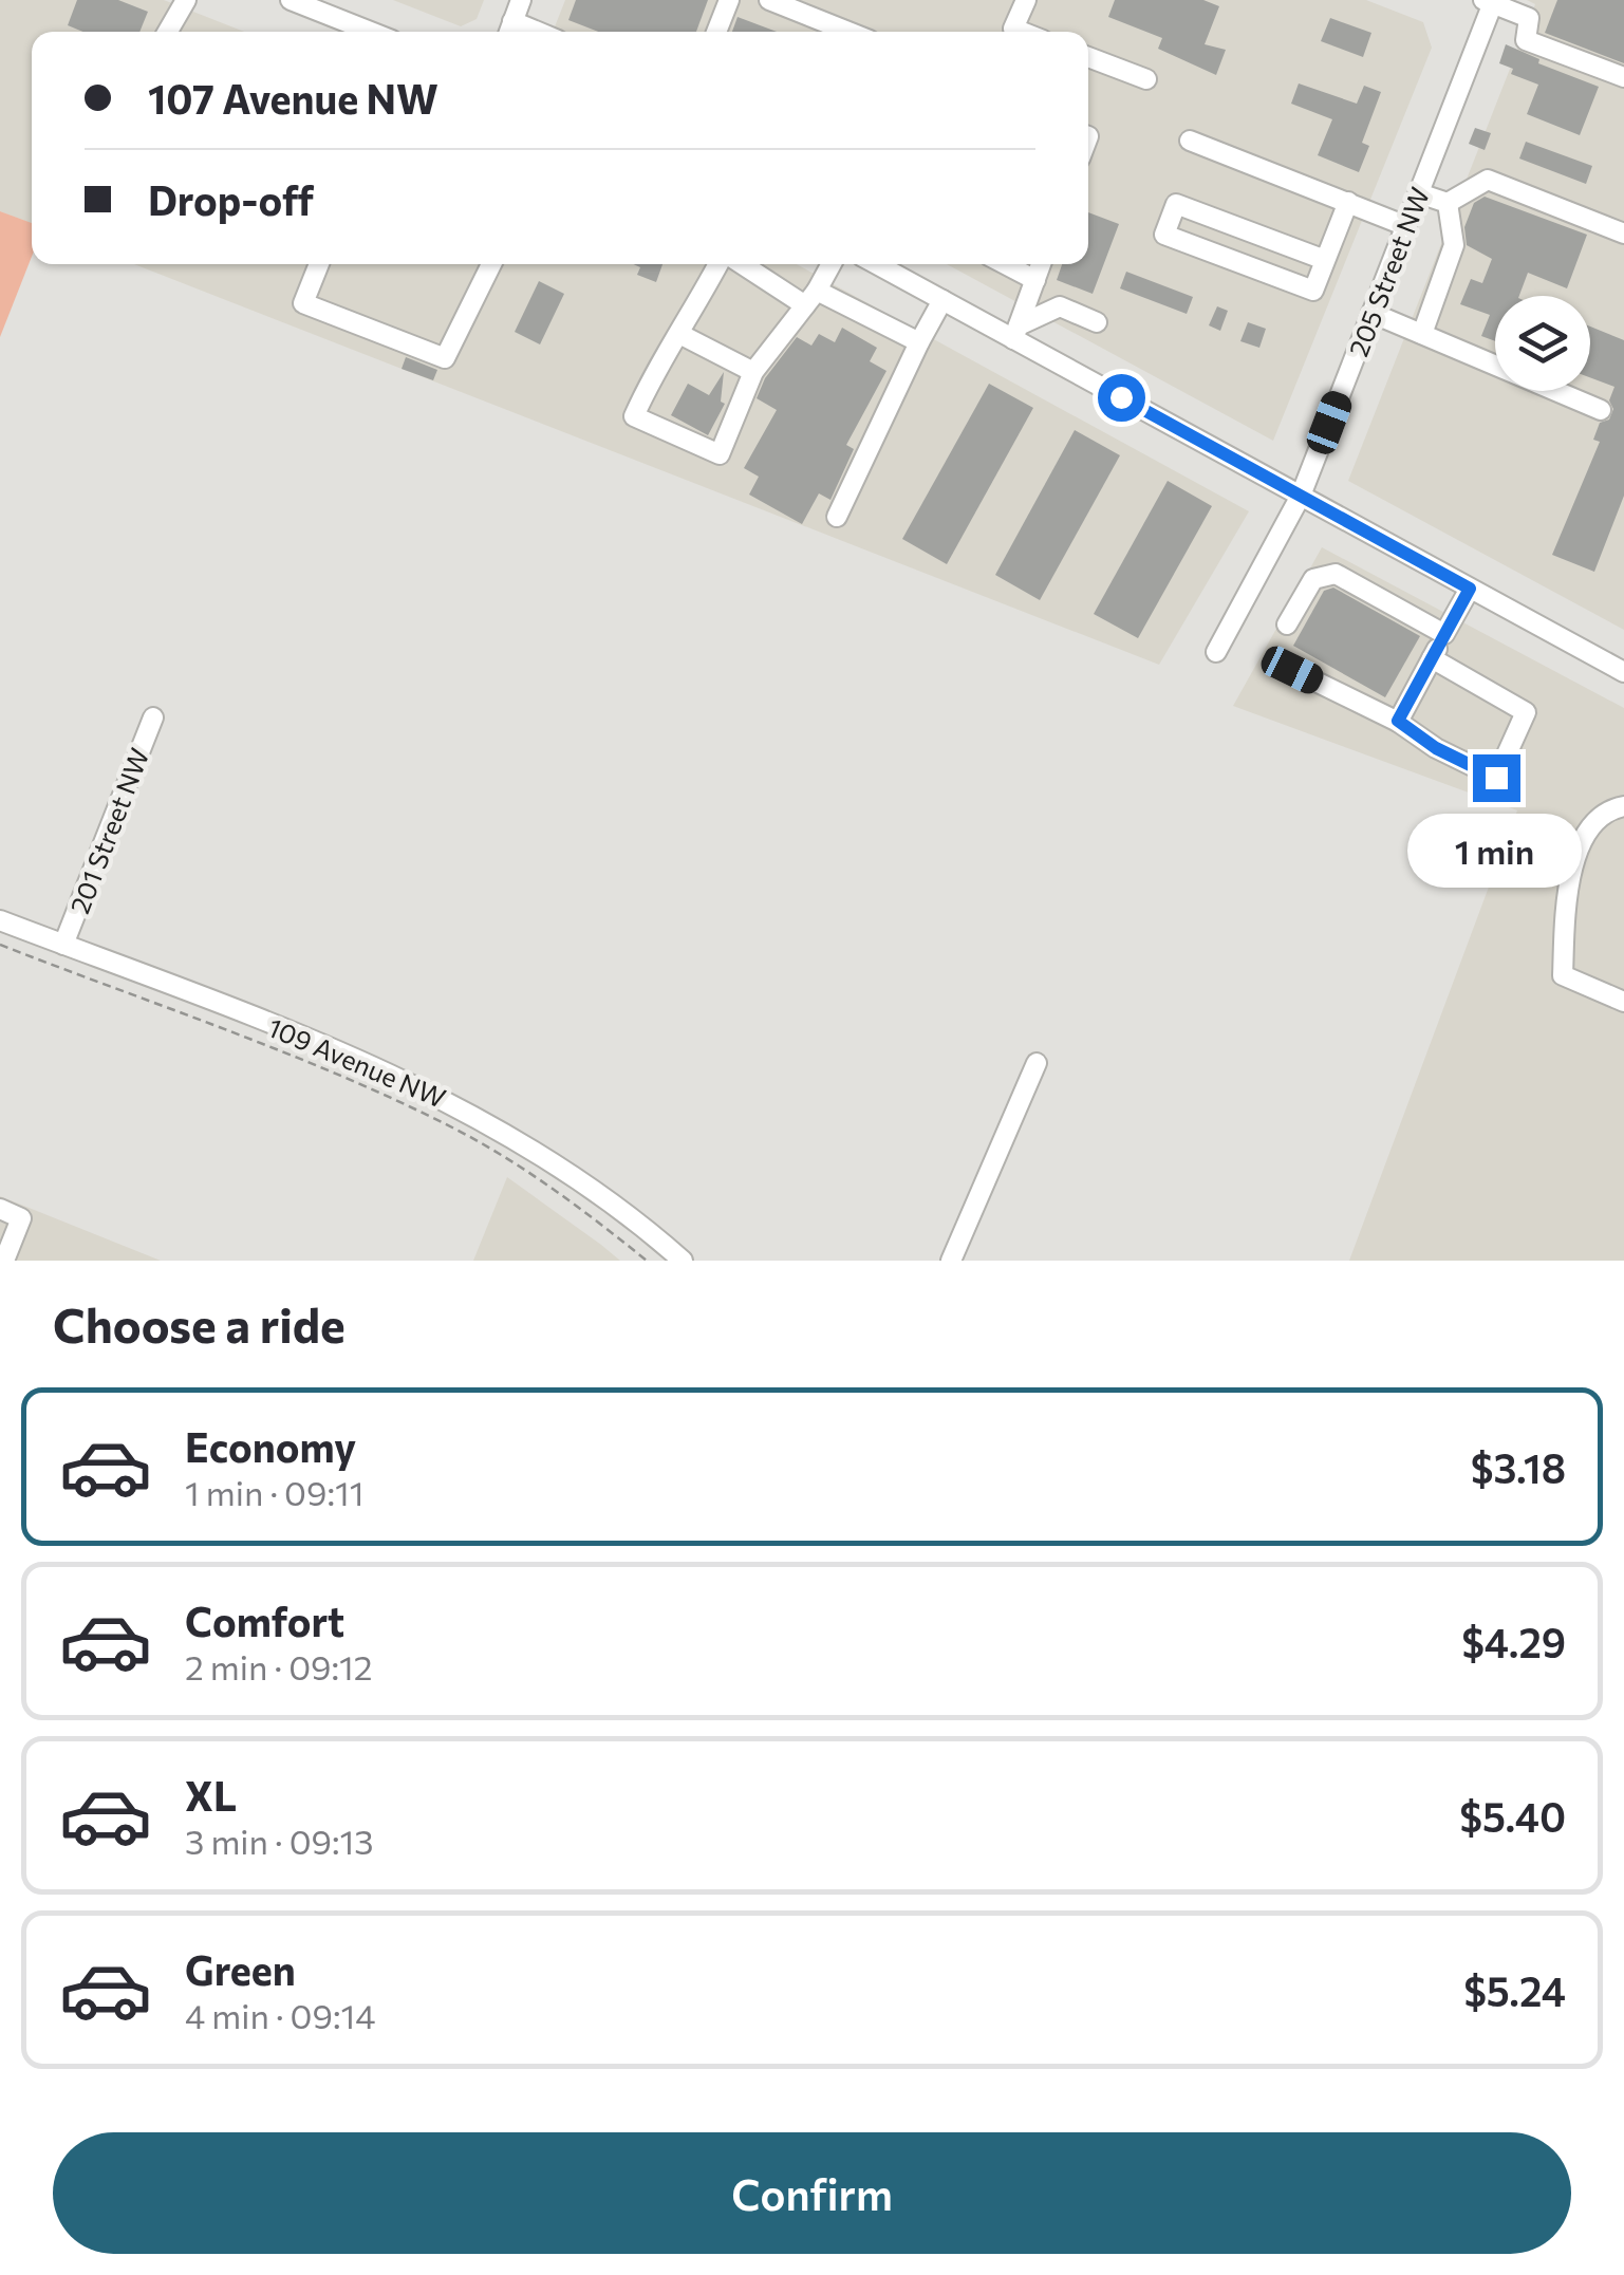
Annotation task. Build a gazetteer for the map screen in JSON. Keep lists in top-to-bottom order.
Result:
{
  "streets": {
    "street": ["205 Street NW", "201 Street NW", "109 Avenue NW"]
  },
  "crossings": [
    ["201 Street NW", "109 Avenue NW"]
  ],
  "page": {
    "banner": ["107 Avenue NW", "Drop-off"],
    "bubble": "1 min",
    "heading": "Choose a ride",
    "list": [
      {
        "name": "Economy",
        "note": "1 min · 09:11",
        "value": "$3.18"
      },
      {
        "name": "Comfort",
        "note": "2 min · 09:12",
        "value": "$4.29"
      },
      {
        "name": "XL",
        "note": "3 min · 09:13",
        "value": "$5.40"
      },
      {
        "name": "Green",
        "note": "4 min · 09:14",
        "value": "$5.24"
      }
    ],
    "buttons": "Confirm"
  }
}
